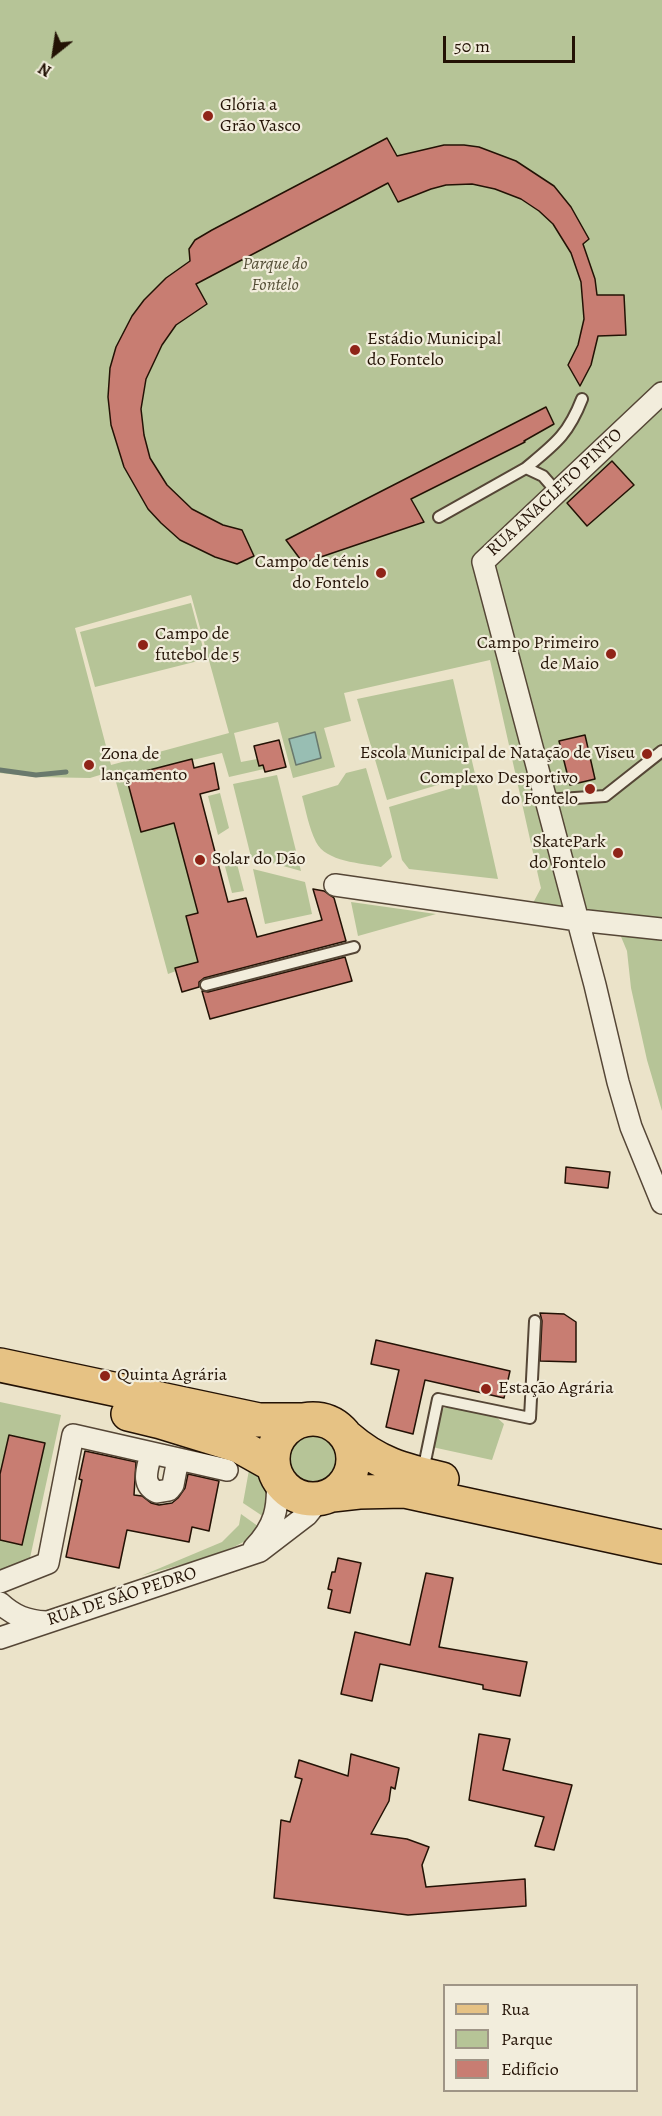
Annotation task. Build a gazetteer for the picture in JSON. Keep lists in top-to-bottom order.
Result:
{
  "streets": {
    "street": ["RUA ANACLETO PINTO", "RUA DE SÃO PEDRO"]
  },
  "parks": ["Parque do Fontelo"],
  "places": [
    "Glória a Grão Vasco",
    "Estádio Municipal do Fontelo",
    "Campo de ténis do Fontelo",
    "Campo de futebol de 5",
    "Campo Primeiro de Maio",
    "Escola Municipal de Natação de Viseu",
    "Zona de lançamento",
    "Complexo Desportivo do Fontelo",
    "SkatePark do Fontelo",
    "Solar do Dão",
    "Quinta Agrária",
    "Estação Agrária"
  ],
  "legend": ["Rua", "Parque", "Edifício"],
  "scale_bar": "50 m",
  "north": "bottom left"
}
